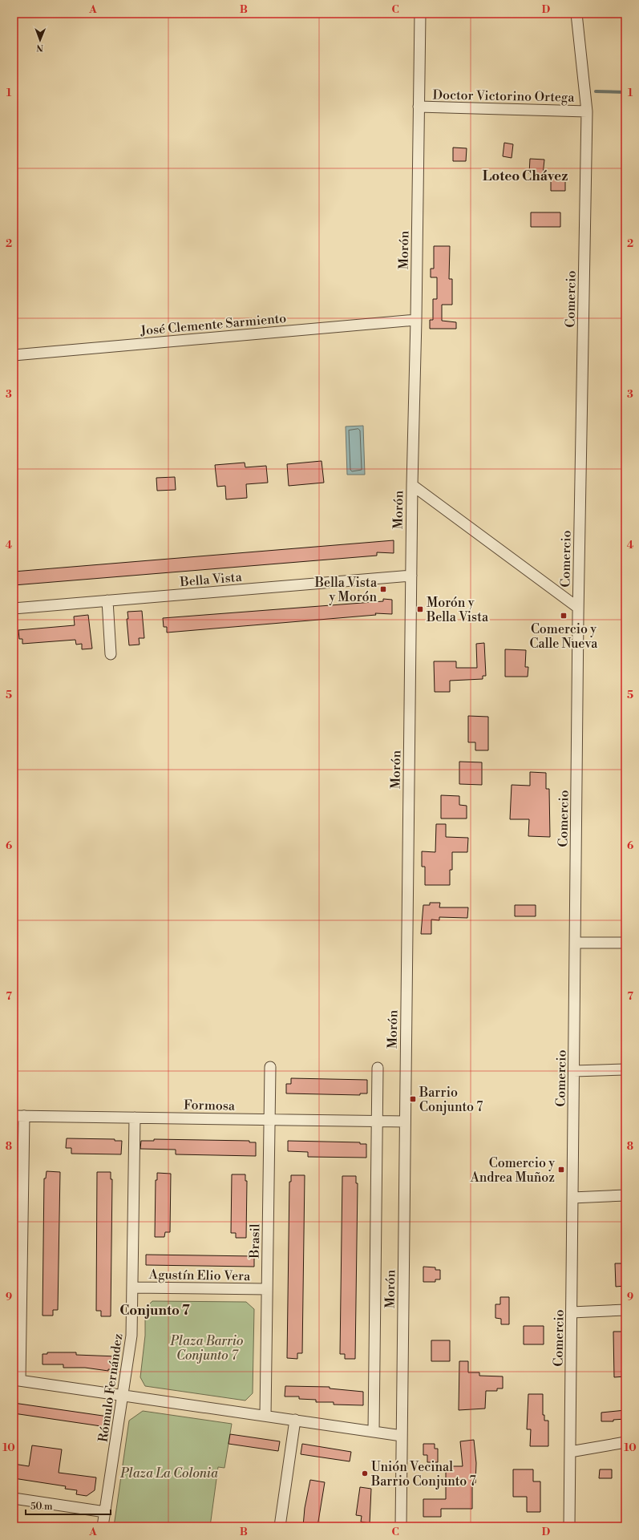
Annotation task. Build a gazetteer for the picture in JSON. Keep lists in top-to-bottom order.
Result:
{
  "streets": {
    "street": [
      "Doctor Victorino Ortega",
      "Morón",
      "Comercio",
      "José Clemente Sarmiento",
      "Bella Vista",
      "Formosa",
      "Brasil",
      "Agustín Elio Vera",
      "Rómulo Fernández"
    ]
  },
  "crossings": [
    ["Doctor Victorino Ortega", "Morón"],
    ["Doctor Victorino Ortega", "Comercio"],
    ["Morón", "José Clemente Sarmiento"],
    ["Morón", "Bella Vista"],
    ["Morón", "Formosa"],
    ["Formosa", "Brasil"],
    ["Formosa", "Rómulo Fernández"],
    ["Brasil", "Agustín Elio Vera"],
    ["Agustín Elio Vera", "Rómulo Fernández"]
  ],
  "districts": ["Loteo Chávez", "Conjunto 7"],
  "parks": ["Plaza Barrio Conjunto 7", "Plaza La Colonia"],
  "places": {
    "transit": [
      "Bella Vista y Morón",
      "Morón y Bella Vista",
      "Comercio y Calle Nueva",
      "Barrio Conjunto 7",
      "Comercio y Andrea Muñoz"
    ],
    "other": ["Unión Vecinal Barrio Conjunto 7"]
  },
  "scale_bar": "50 m",
  "north": "bottom",
  "grid": {
    "columns": [
      "A",
      "B",
      "C",
      "D"
    ],
    "rows": [
      "1",
      "2",
      "3",
      "4",
      "5",
      "6",
      "7",
      "8",
      "9",
      "10"
    ]
  }
}
